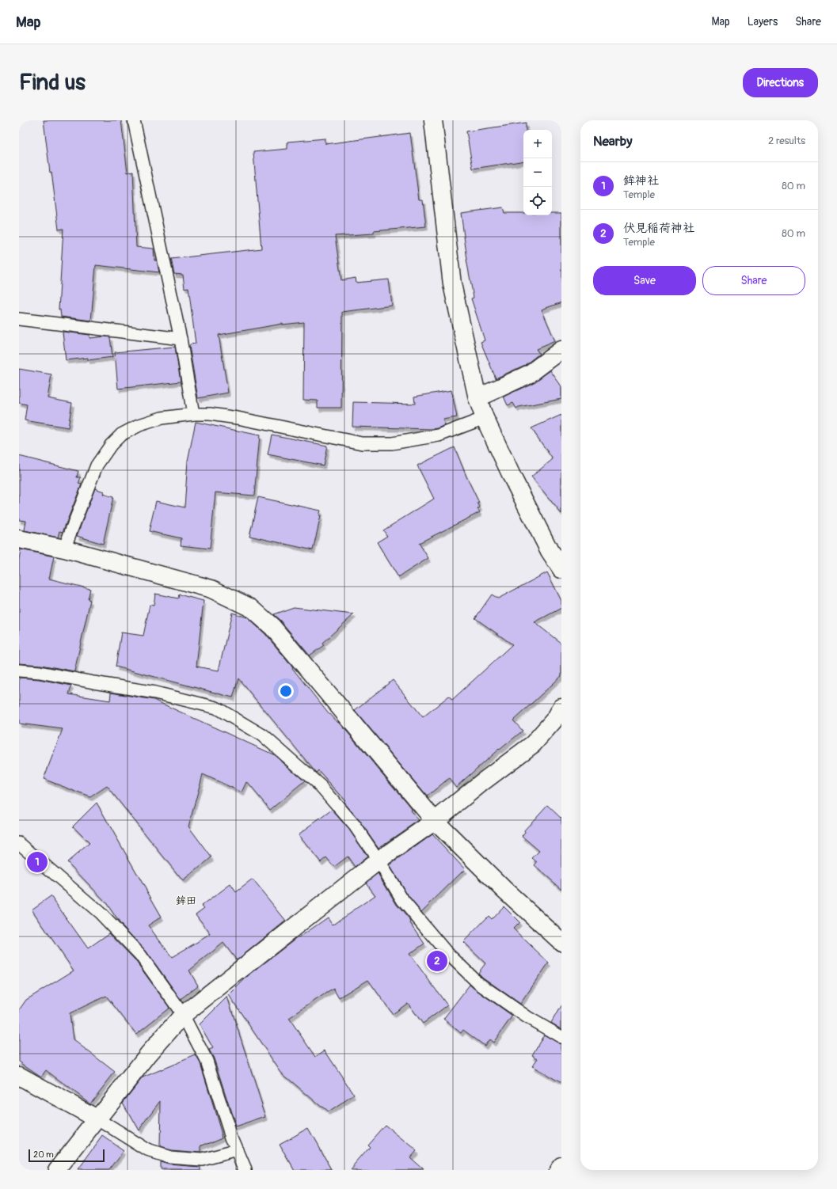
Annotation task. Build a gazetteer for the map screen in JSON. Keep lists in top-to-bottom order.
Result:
{
  "districts": ["鉾田"],
  "scale_bar": "20 m",
  "page": {
    "header": "Map",
    "nav": ["Map", "Layers", "Share"],
    "buttons": [
      "Directions",
      ["Save", "Share"]
    ],
    "title": "Find us",
    "heading": ["Nearby", "2 results"],
    "map_buttons": ["+", "−"],
    "list": [
      {
        "mark": "1",
        "name": "鉾神社",
        "note": "Temple",
        "value": "80 m"
      },
      {
        "mark": "2",
        "name": "伏見稲荷神社",
        "note": "Temple",
        "value": "80 m"
      }
    ],
    "pins": ["1", "2"],
    "scale": "20 m"
  }
}
